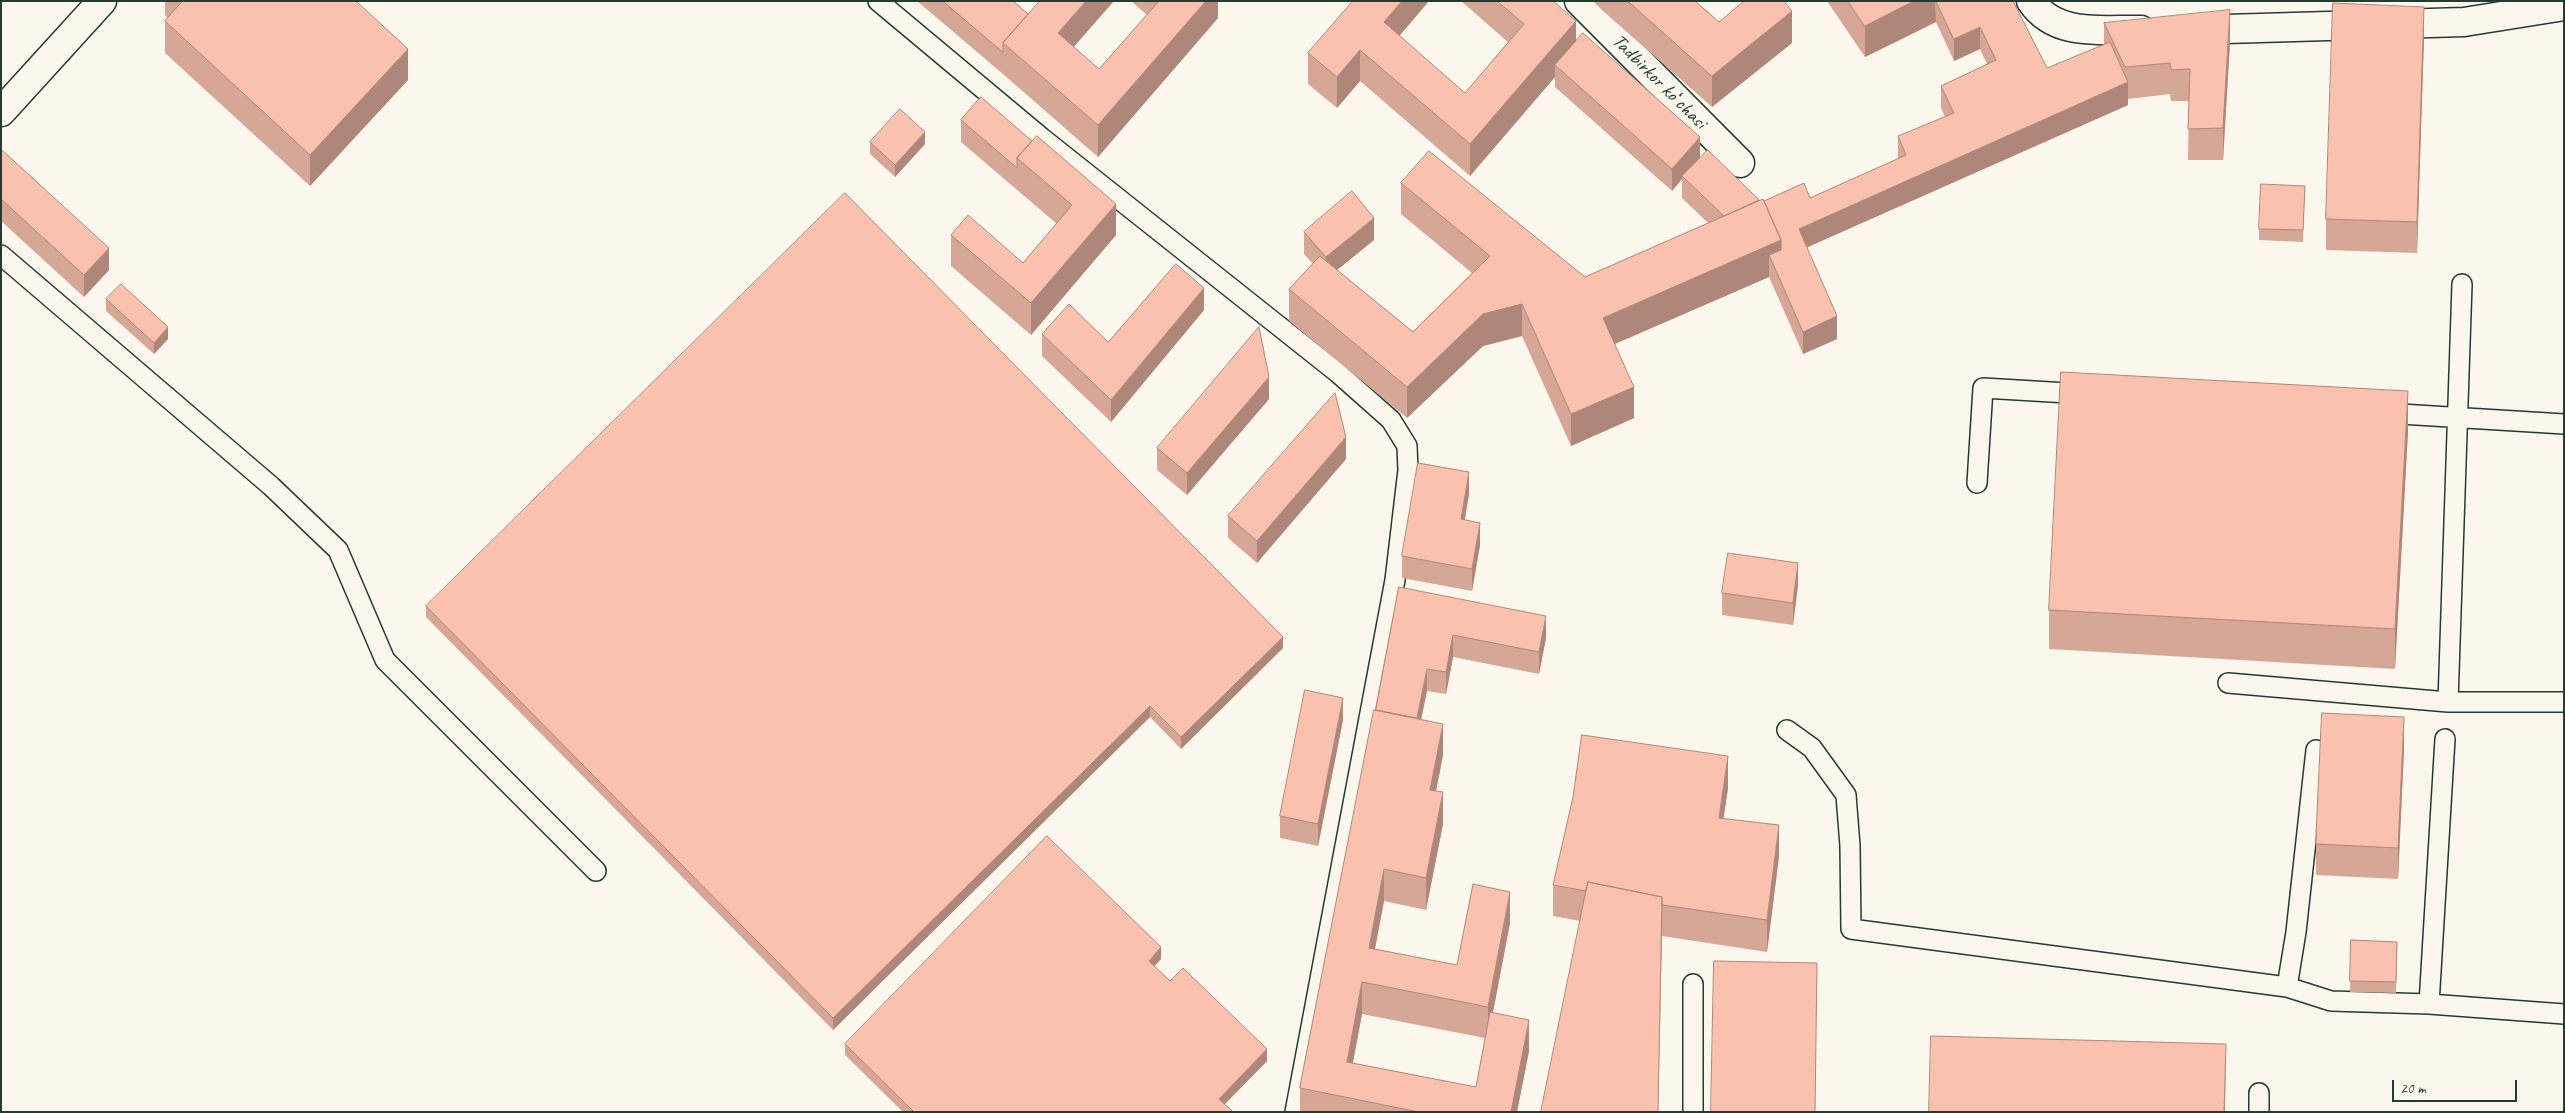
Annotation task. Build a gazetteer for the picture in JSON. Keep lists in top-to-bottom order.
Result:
{
  "streets": {
    "street": ["Tadbirkor koʻchasi"]
  },
  "scale_bar": "20 m"
}
